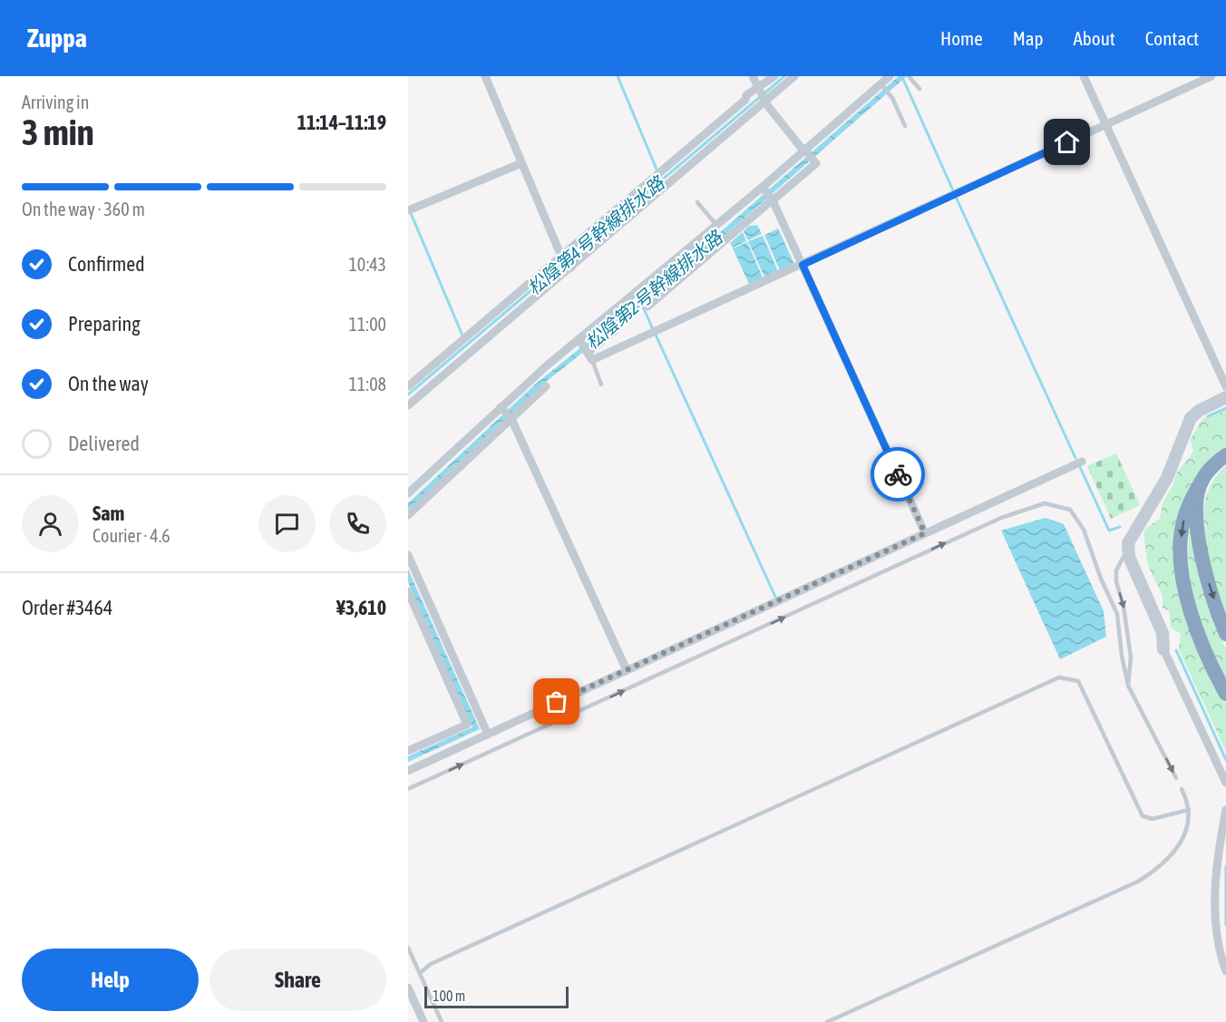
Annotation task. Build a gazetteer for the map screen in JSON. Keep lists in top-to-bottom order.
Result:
{
  "water": ["松陰第4号幹線排水路", "松陰第2号幹線排水路"],
  "scale_bar": "100 m",
  "page": {
    "header": "Zuppa",
    "nav": [
      "Home",
      "Map",
      "About",
      "Contact"
    ],
    "heading": ["3 min", "Arriving in", "11:14–11:19"],
    "panel": [
      "Sam",
      "Courier · 4.6",
      "Order #3464",
      "¥3,610"
    ],
    "bar": "On the way · 360 m",
    "list": [
      ["Confirmed", "10:43"],
      ["Preparing", "11:00"],
      ["On the way", "11:08"],
      "Delivered"
    ],
    "buttons": ["Help", "Share"],
    "scale": "100 m"
  }
}
